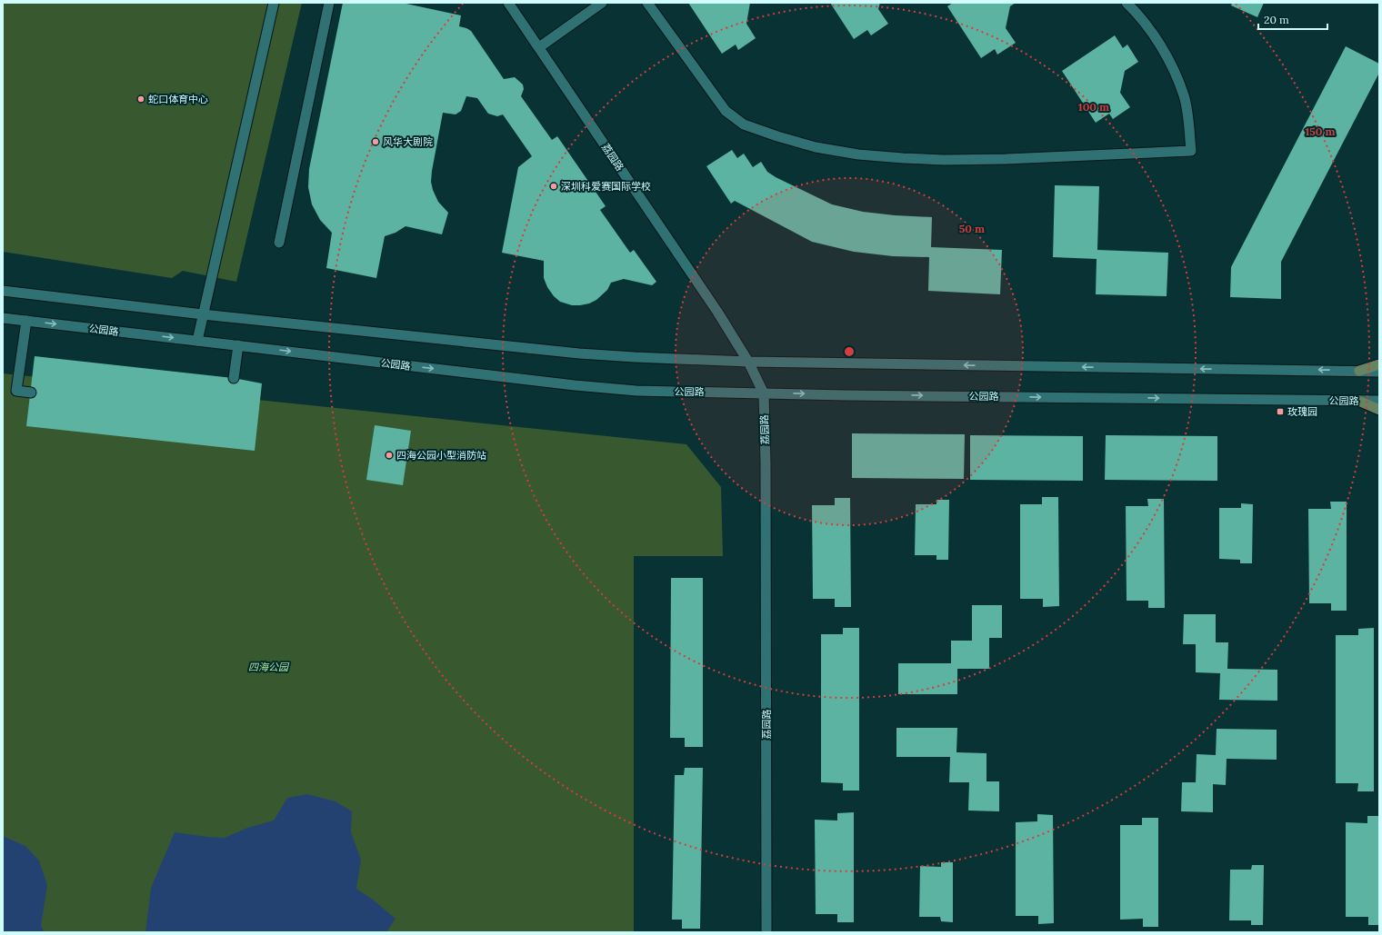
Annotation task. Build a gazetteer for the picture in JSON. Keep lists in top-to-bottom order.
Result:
{
  "streets": {
    "street": ["荔园路", "公园路"]
  },
  "crossings": [
    ["荔园路", "公园路"]
  ],
  "parks": ["四海公园"],
  "places": {
    "other": [
      "蛇口体育中心",
      "风华大剧院",
      "深圳科爱赛国际学校",
      "四海公园小型消防站"
    ],
    "transit": ["玫瑰园"]
  },
  "scale_bar": "20 m",
  "rings": ["100 m", "150 m", "50 m"]
}
